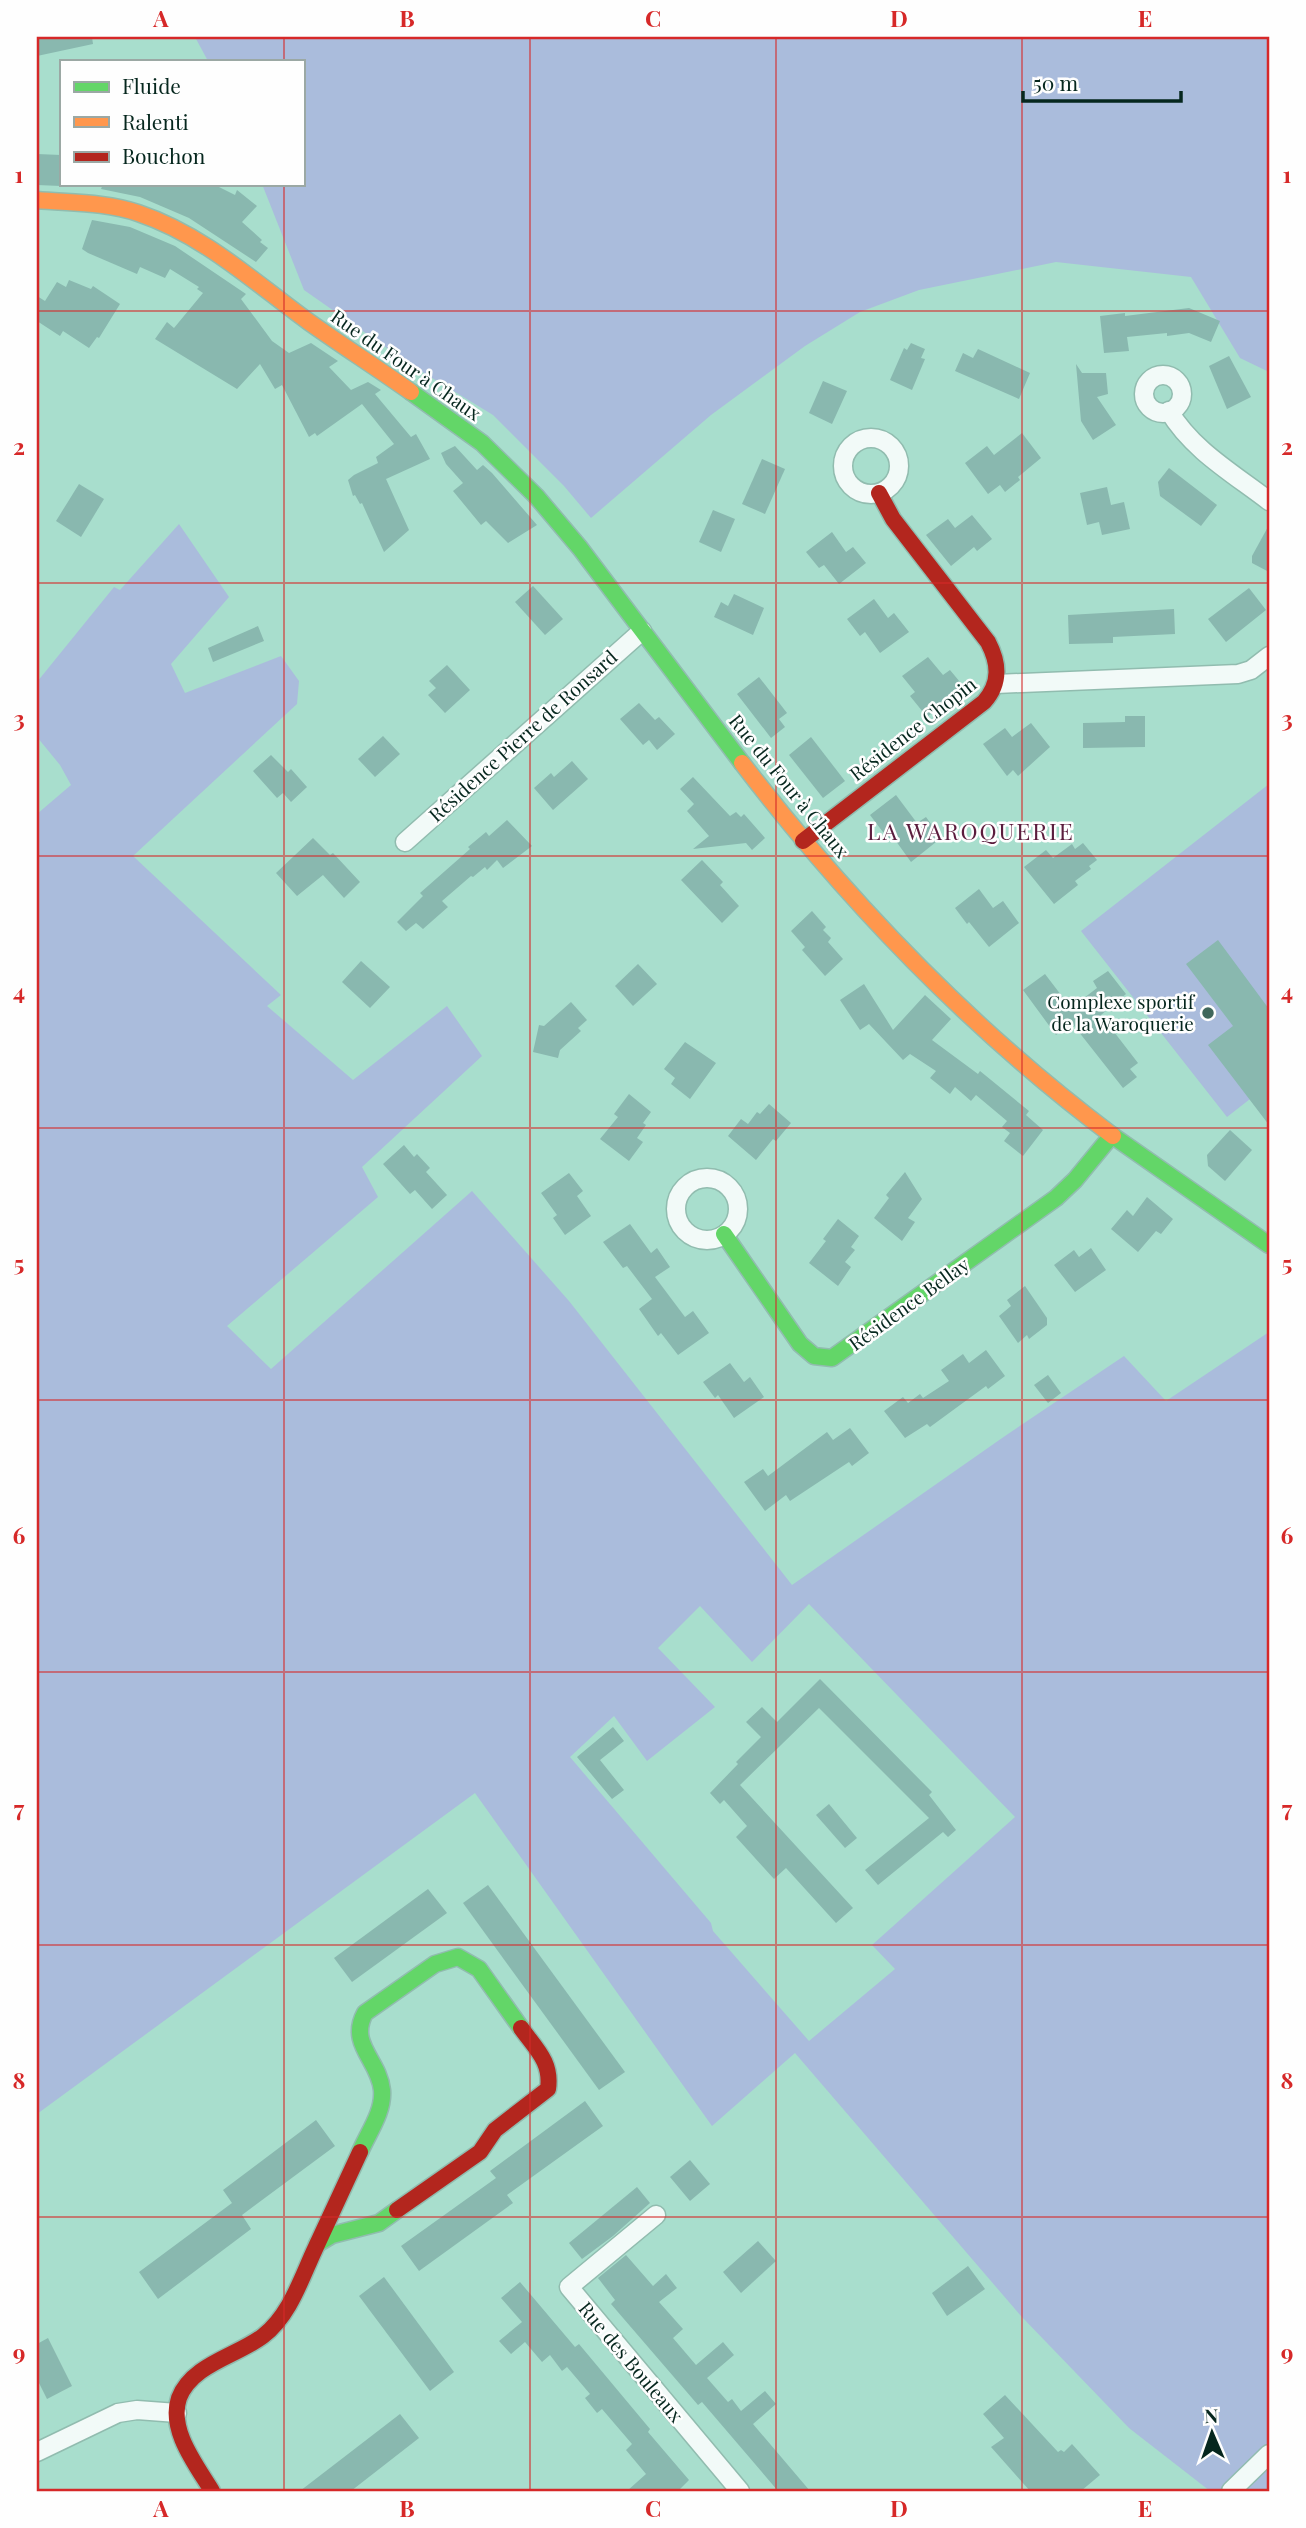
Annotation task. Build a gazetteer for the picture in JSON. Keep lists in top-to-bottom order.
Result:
{
  "streets": {
    "street": [
      "Rue du Four à Chaux",
      "Résidence Chopin",
      "Résidence Pierre de Ronsard",
      "Résidence Bellay",
      "Rue des Bouleaux"
    ]
  },
  "crossings": [
    ["Rue du Four à Chaux", "Résidence Chopin"],
    ["Rue du Four à Chaux", "Résidence Pierre de Ronsard"],
    ["Rue du Four à Chaux", "Résidence Bellay"]
  ],
  "districts": ["LA WAROQUERIE"],
  "places": ["Complexe sportif de la Waroquerie"],
  "legend": ["Fluide", "Ralenti", "Bouchon"],
  "scale_bar": "50 m",
  "north": "top",
  "grid": {
    "columns": [
      "A",
      "B",
      "C",
      "D",
      "E"
    ],
    "rows": [
      "1",
      "2",
      "3",
      "4",
      "5",
      "6",
      "7",
      "8",
      "9"
    ]
  }
}
